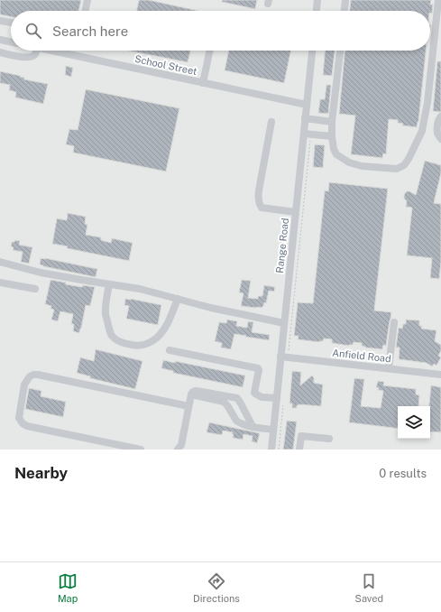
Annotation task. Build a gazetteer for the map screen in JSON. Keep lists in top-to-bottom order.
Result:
{
  "streets": {
    "street": ["School Street", "Range Road", "Anfield Road"]
  },
  "crossings": [
    ["School Street", "Range Road"],
    ["Range Road", "Anfield Road"]
  ],
  "page": {
    "search": "Search here",
    "heading": ["Nearby", "0 results"],
    "nav": ["Map", "Directions", "Saved"]
  }
}
